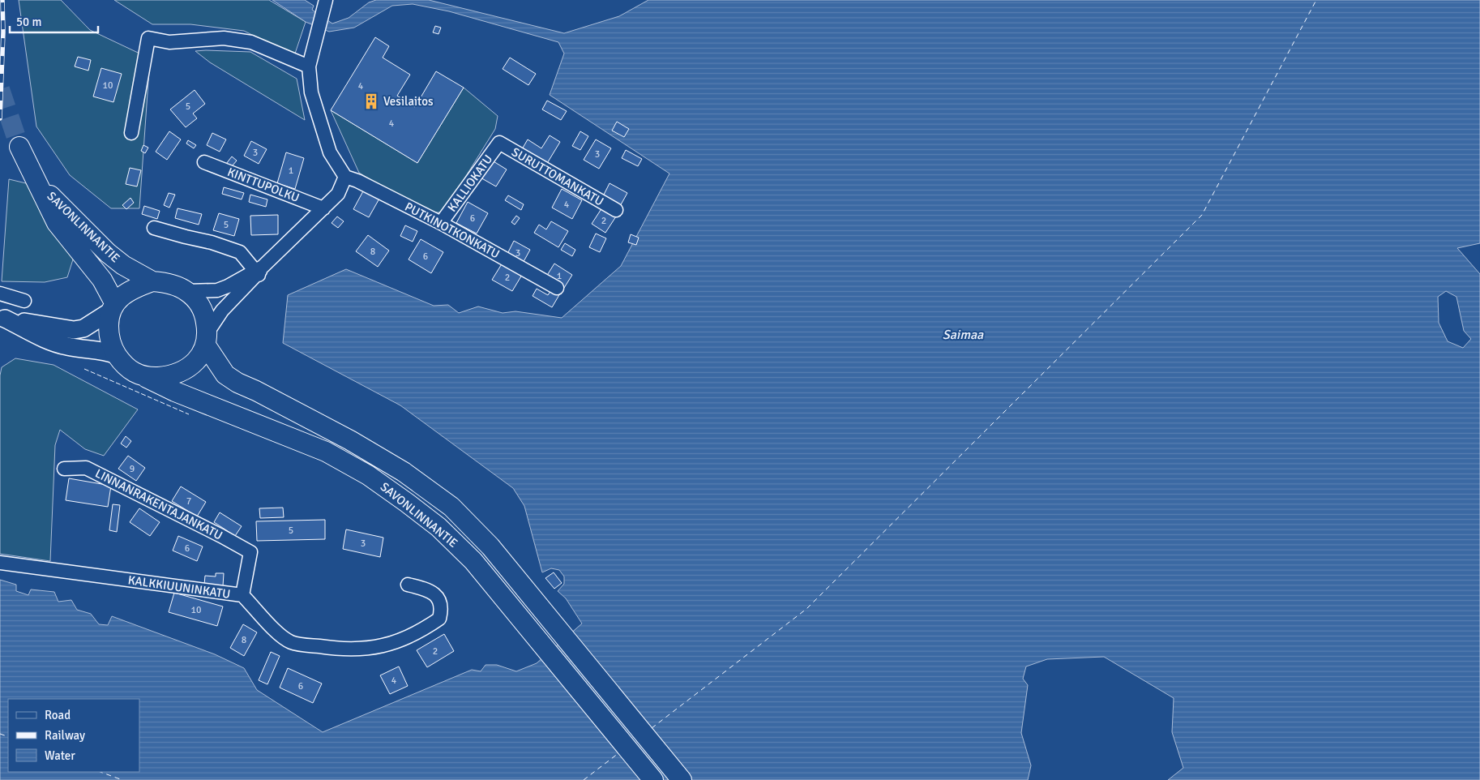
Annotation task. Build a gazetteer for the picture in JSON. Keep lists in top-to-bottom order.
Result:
{
  "streets": {
    "highway": ["SAVONLINNANTIE"],
    "street": [
      "SURUTTOMANKATU",
      "KALLIOKATU",
      "KINTTUPOLKU",
      "PUTKINOTKONKATU",
      "LINNANRAKENTAJANKATU",
      "KALKKIUUNINKATU"
    ]
  },
  "crossings": [
    ["SURUTTOMANKATU", "KALLIOKATU"],
    ["KALLIOKATU", "PUTKINOTKONKATU"],
    ["LINNANRAKENTAJANKATU", "KALKKIUUNINKATU"]
  ],
  "water": ["Saimaa"],
  "places": {
    "building": ["Vesilaitos"]
  },
  "house_numbers": [
    "10",
    "4",
    "5",
    "4",
    "3",
    "3",
    "1",
    "4",
    "6",
    "2",
    "5",
    "8",
    "3",
    "6",
    "1",
    "2",
    "9",
    "7",
    "5",
    "3",
    "6",
    "10",
    "8",
    "2",
    "4",
    "6"
  ],
  "legend": ["Road", "Railway", "Water"],
  "scale_bar": "50 m"
}
